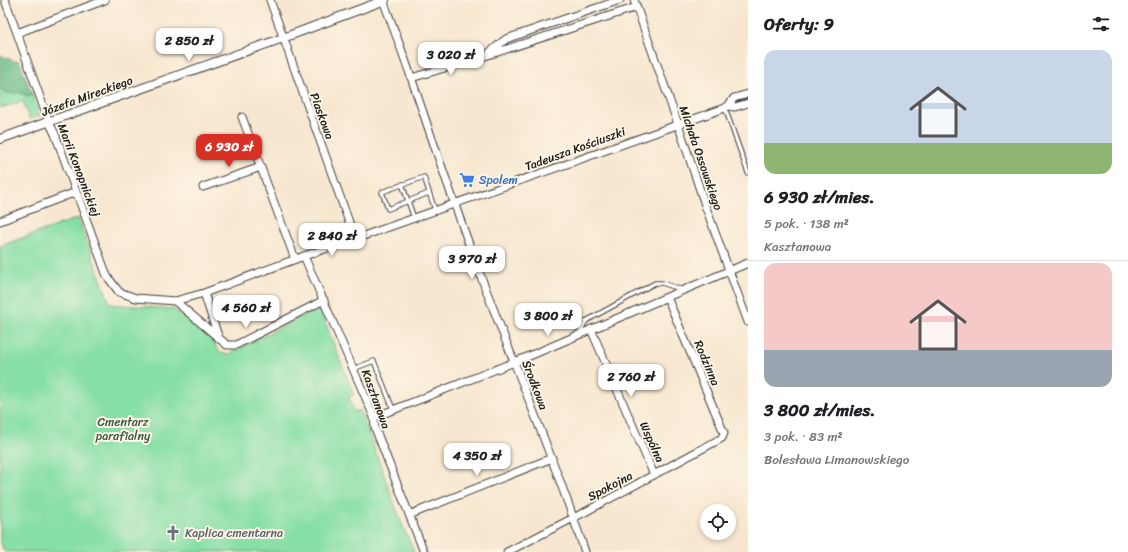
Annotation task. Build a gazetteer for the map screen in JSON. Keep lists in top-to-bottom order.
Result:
{
  "streets": {
    "street": [
      "Józefa Mireckiego",
      "Piaskowa",
      "Tadeusza Kościuszki",
      "Michała Ossowskiego",
      "Marii Konopnickiej",
      "Rodzinna",
      "Środkowa",
      "Kasztanowa",
      "Wspólna",
      "Spokojna"
    ]
  },
  "crossings": [
    ["Józefa Mireckiego", "Piaskowa"],
    ["Józefa Mireckiego", "Marii Konopnickiej"],
    ["Józefa Mireckiego", "Środkowa"],
    ["Piaskowa", "Tadeusza Kościuszki"],
    ["Tadeusza Kościuszki", "Michała Ossowskiego"],
    ["Tadeusza Kościuszki", "Marii Konopnickiej"],
    ["Tadeusza Kościuszki", "Środkowa"],
    ["Tadeusza Kościuszki", "Kasztanowa"],
    ["Rodzinna", "Spokojna"],
    ["Środkowa", "Spokojna"],
    ["Wspólna", "Spokojna"]
  ],
  "parks": ["Cmentarz parafialny"],
  "places": {
    "supermarket": ["Spolem"],
    "church": ["Kaplica cmentarna"]
  },
  "page": {
    "heading": "Oferty: 9",
    "price": [
      "2 850 zł",
      "3 020 zł",
      "6 930 zł",
      "2 840 zł",
      "3 970 zł",
      "4 560 zł",
      "3 800 zł",
      "2 760 zł",
      "4 350 zł"
    ],
    "list": [
      {
        "name": "6 930 zł/mies.",
        "note": "5 pok. · 138 m² · Kasztanowa"
      },
      {
        "name": "3 800 zł/mies.",
        "note": "3 pok. · 83 m² · Bolesława Limanowskiego"
      }
    ]
  }
}
